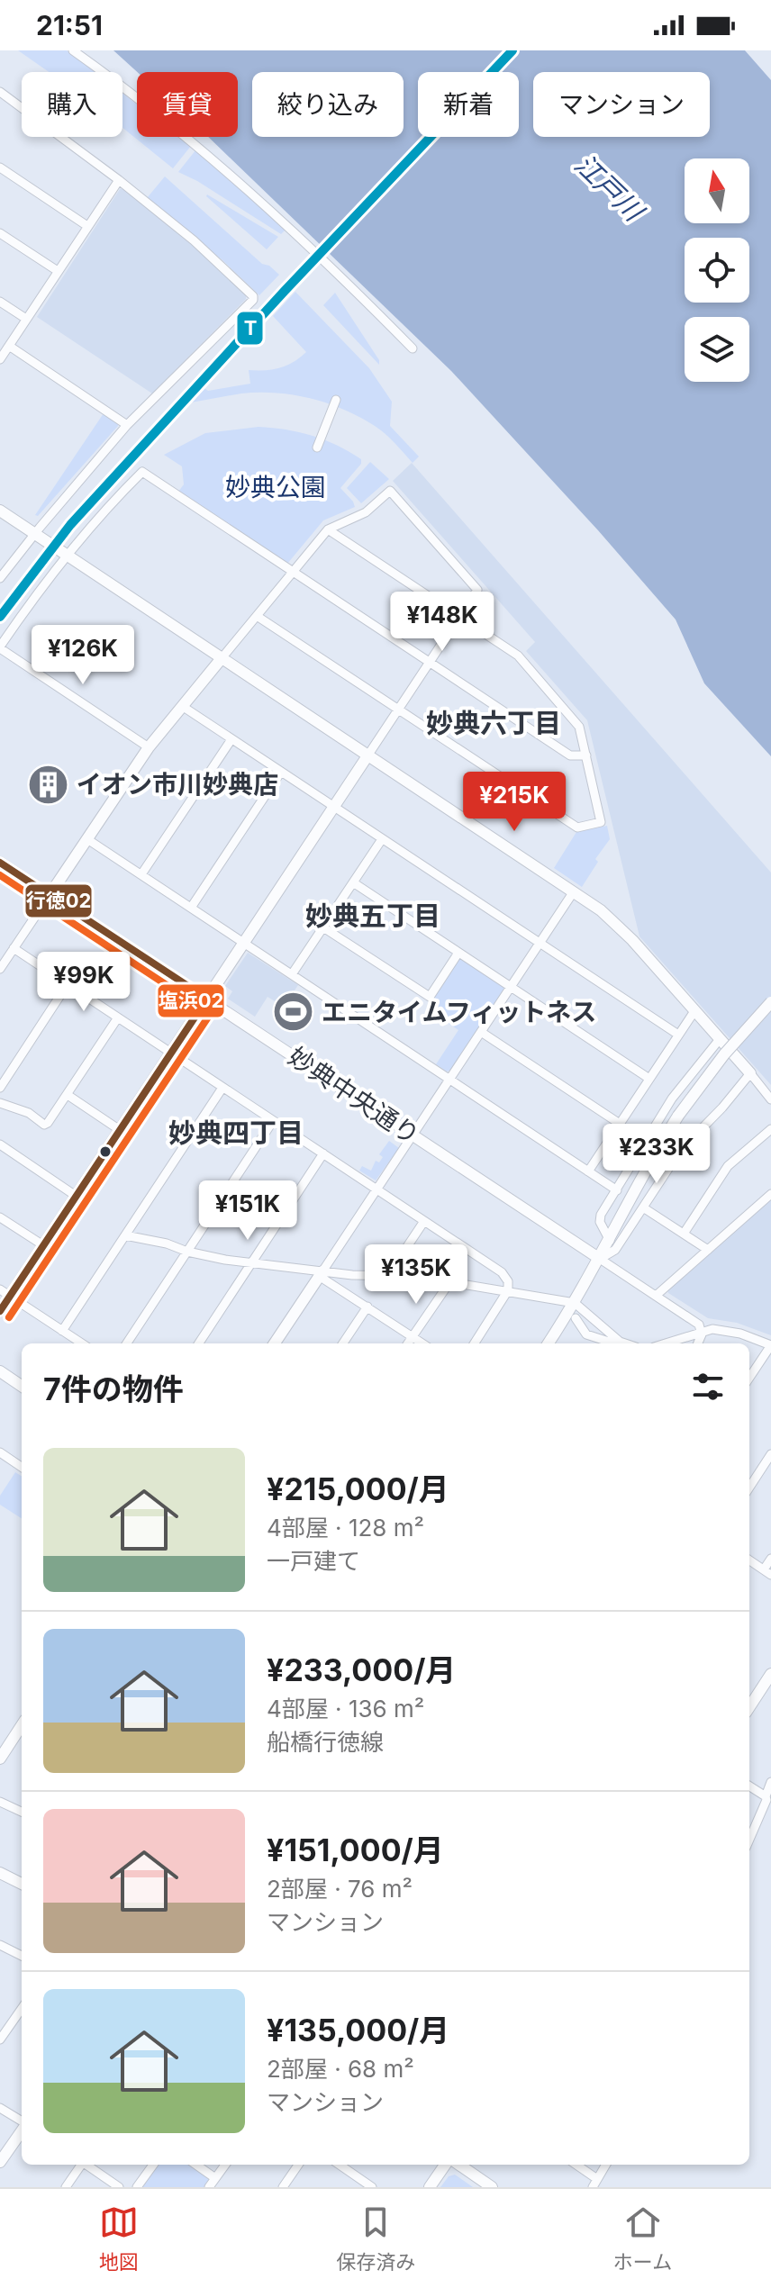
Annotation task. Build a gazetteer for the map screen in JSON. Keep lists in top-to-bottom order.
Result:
{
  "streets": {
    "street": ["妙典中央通り"]
  },
  "districts": ["妙典六丁目", "妙典五丁目", "妙典四丁目"],
  "water": ["江戸川"],
  "parks": ["妙典公園"],
  "places": {
    "building": ["イオン市川妙典店"],
    "sports": ["エニタイムフィットネス"]
  },
  "lines": ["transit line T", "transit line 行徳02", "transit line 塩浜02"],
  "north": "top",
  "page": {
    "status": "21:51",
    "chip": [
      "購入",
      "賃貸",
      "絞り込み",
      "新着",
      "マンション"
    ],
    "price": [
      "¥148K",
      "¥126K",
      "¥215K",
      "¥99K",
      "¥233K",
      "¥151K",
      "¥135K"
    ],
    "heading": "7件の物件",
    "list": [
      {
        "name": "¥215,000/月",
        "note": "4部屋 · 128 m² · 一戸建て"
      },
      {
        "name": "¥233,000/月",
        "note": "4部屋 · 136 m² · 船橋行徳線"
      },
      {
        "name": "¥151,000/月",
        "note": "2部屋 · 76 m² · マンション"
      },
      {
        "name": "¥135,000/月",
        "note": "2部屋 · 68 m² · マンション"
      }
    ],
    "tabs": ["地図", "保存済み", "ホーム"]
  }
}
